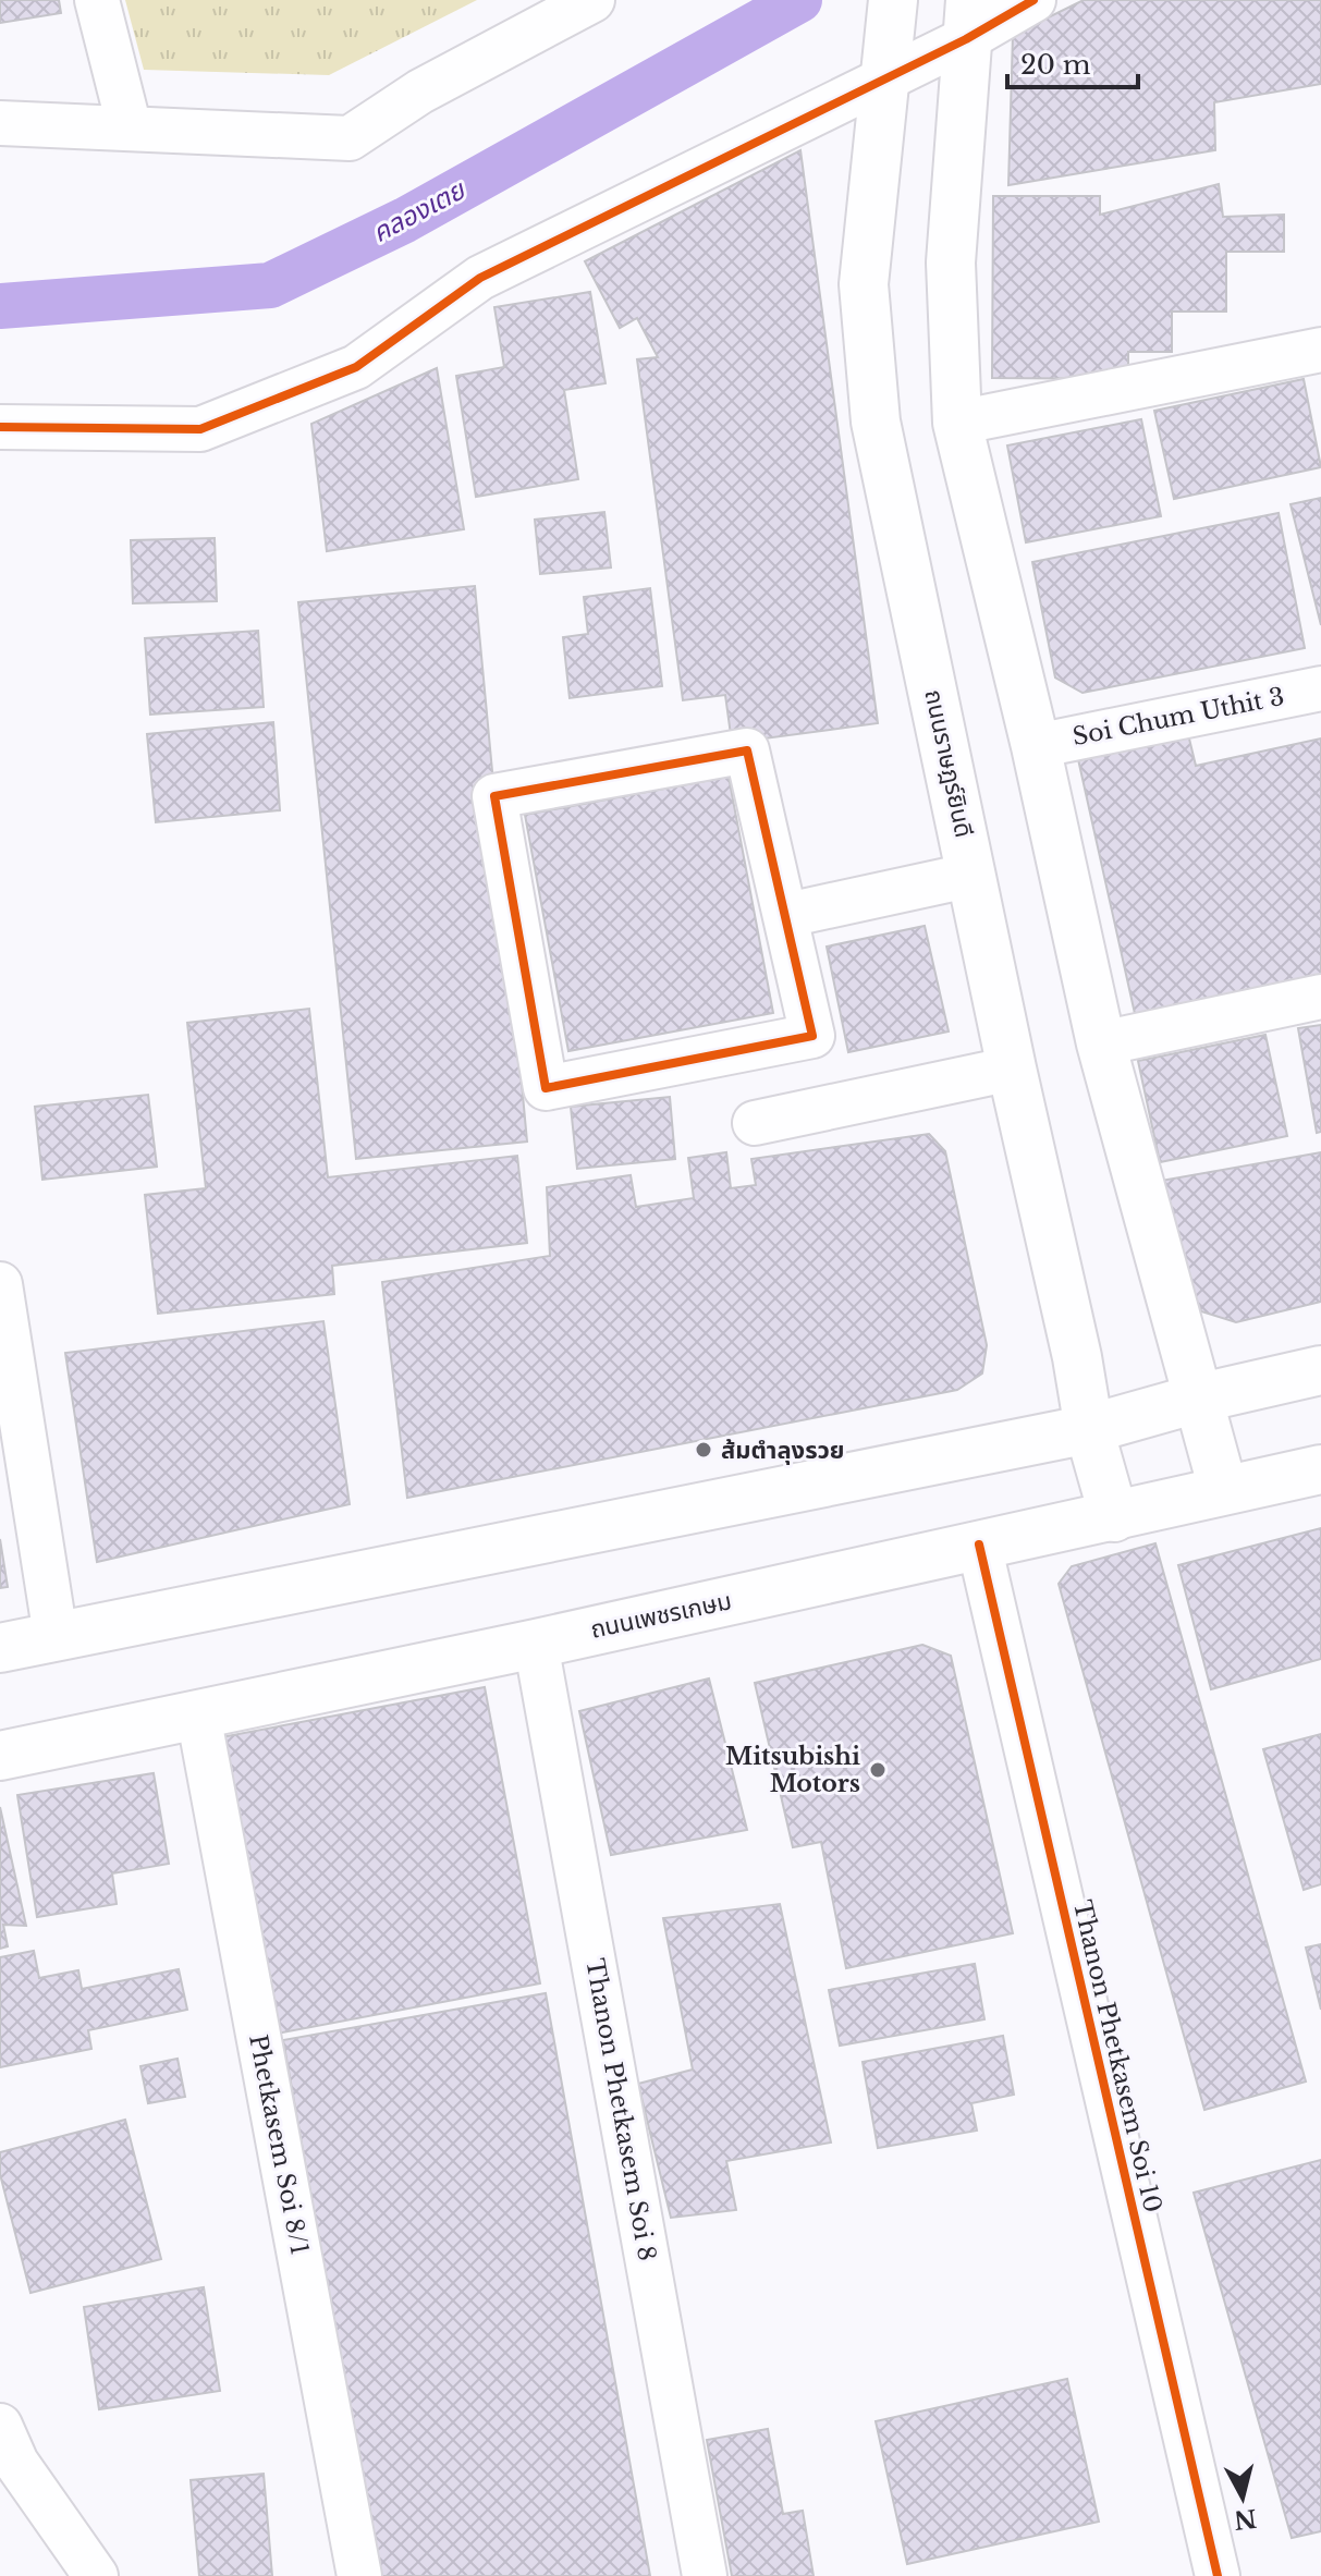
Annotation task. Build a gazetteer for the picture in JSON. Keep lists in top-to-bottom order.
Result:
{
  "streets": {
    "main road": ["ถนนราษฎร์ยินดี", "ถนนเพชรเกษม"],
    "street": [
      "Soi Chum Uthit 3",
      "Thanon Phetkasem Soi 10",
      "Thanon Phetkasem Soi 8",
      "Phetkasem Soi 8/1"
    ]
  },
  "crossings": [
    ["ถนนราษฎร์ยินดี", "ถนนเพชรเกษม"],
    ["ถนนเพชรเกษม", "Thanon Phetkasem Soi 10"],
    ["ถนนเพชรเกษม", "Thanon Phetkasem Soi 8"],
    ["ถนนเพชรเกษม", "Phetkasem Soi 8/1"]
  ],
  "water": ["คลองเตย"],
  "places": ["ส้มตำลุงรวย", "Mitsubishi Motors"],
  "scale_bar": "20 m",
  "north": "bottom"
}
